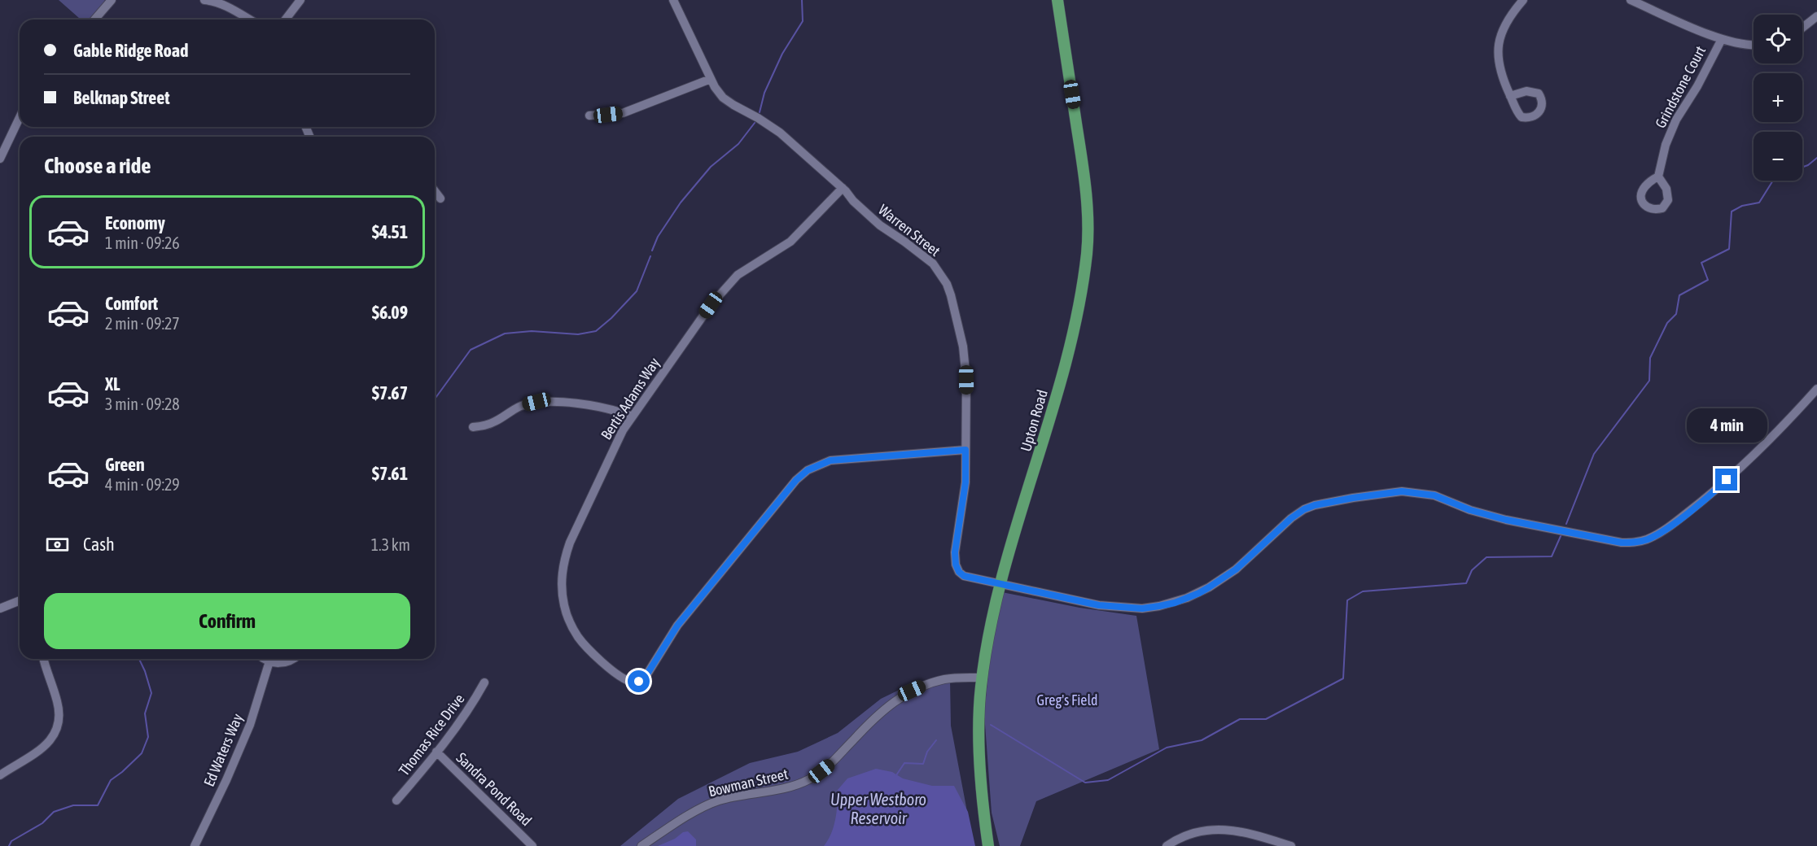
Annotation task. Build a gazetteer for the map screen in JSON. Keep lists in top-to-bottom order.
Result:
{
  "streets": {
    "main road": ["Upton Road"],
    "street": [
      "Grindstone Court",
      "Warren Street",
      "Bertis Adams Way",
      "Thomas Rice Drive",
      "Ed Waters Way",
      "Bowman Street",
      "Sandra Pond Road"
    ]
  },
  "crossings": [
    ["Warren Street", "Bertis Adams Way"],
    ["Warren Street", "Upton Road"],
    ["Upton Road", "Bowman Street"],
    ["Thomas Rice Drive", "Sandra Pond Road"]
  ],
  "water": ["Upper Westboro Reservoir"],
  "parks": ["Greg's Field"],
  "page": {
    "map_buttons": ["+", "−"],
    "banner": ["Gable Ridge Road", "Belknap Street"],
    "heading": "Choose a ride",
    "list": [
      {
        "name": "Economy",
        "note": "1 min · 09:26",
        "value": "$4.51"
      },
      {
        "name": "Comfort",
        "note": "2 min · 09:27",
        "value": "$6.09"
      },
      {
        "name": "XL",
        "note": "3 min · 09:28",
        "value": "$7.67"
      },
      {
        "name": "Green",
        "note": "4 min · 09:29",
        "value": "$7.61"
      }
    ],
    "bubble": "4 min",
    "pay": ["Cash", "1.3 km"],
    "buttons": "Confirm"
  }
}
